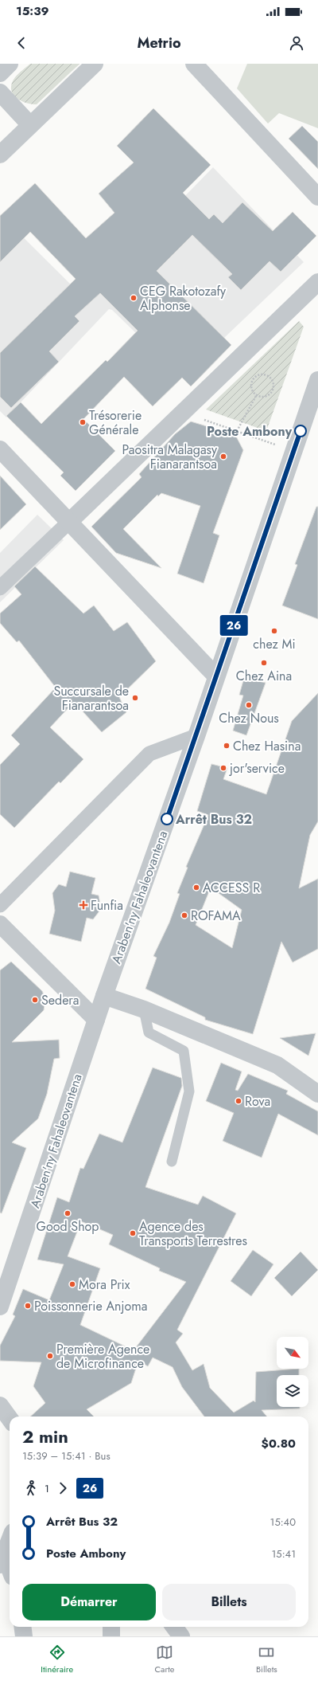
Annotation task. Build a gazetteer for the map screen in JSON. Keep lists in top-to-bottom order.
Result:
{
  "streets": {
    "street": ["Araben'ny Fahaleovantena"]
  },
  "places": {
    "other": [
      "CEG Rakotozafy Alphonse",
      "Trésorerie Générale",
      "Poste Ambony",
      "Paositra Malagasy Fianarantsoa",
      "chez Mi",
      "Chez Aina",
      "Succursale de Fianarantsoa",
      "Chez Nous",
      "Chez Hasina",
      "jor'service",
      "Arrêt Bus 32",
      "ACCESS R",
      "ROFAMA",
      "Sedera",
      "Rova",
      "Good Shop",
      "Agence des Transports Terrestres",
      "Mora Prix",
      "Poissonnerie Anjoma",
      "Première Agence de Microfinance"
    ],
    "health": ["Funfia"]
  },
  "lines": ["bus line 26"],
  "north": "bottom right",
  "page": {
    "status": "15:39",
    "header": "Metrio",
    "on_map": "26",
    "heading": ["2 min", "15:39 – 15:41 · Bus", "$0.80"],
    "legs": ["1", "26"],
    "list": [
      {
        "name": "Arrêt Bus 32",
        "value": "15:40"
      },
      {
        "name": "Poste Ambony",
        "value": "15:41"
      }
    ],
    "buttons": ["Démarrer", "Billets"],
    "tabs": ["Itinéraire", "Carte", "Billets"]
  }
}
